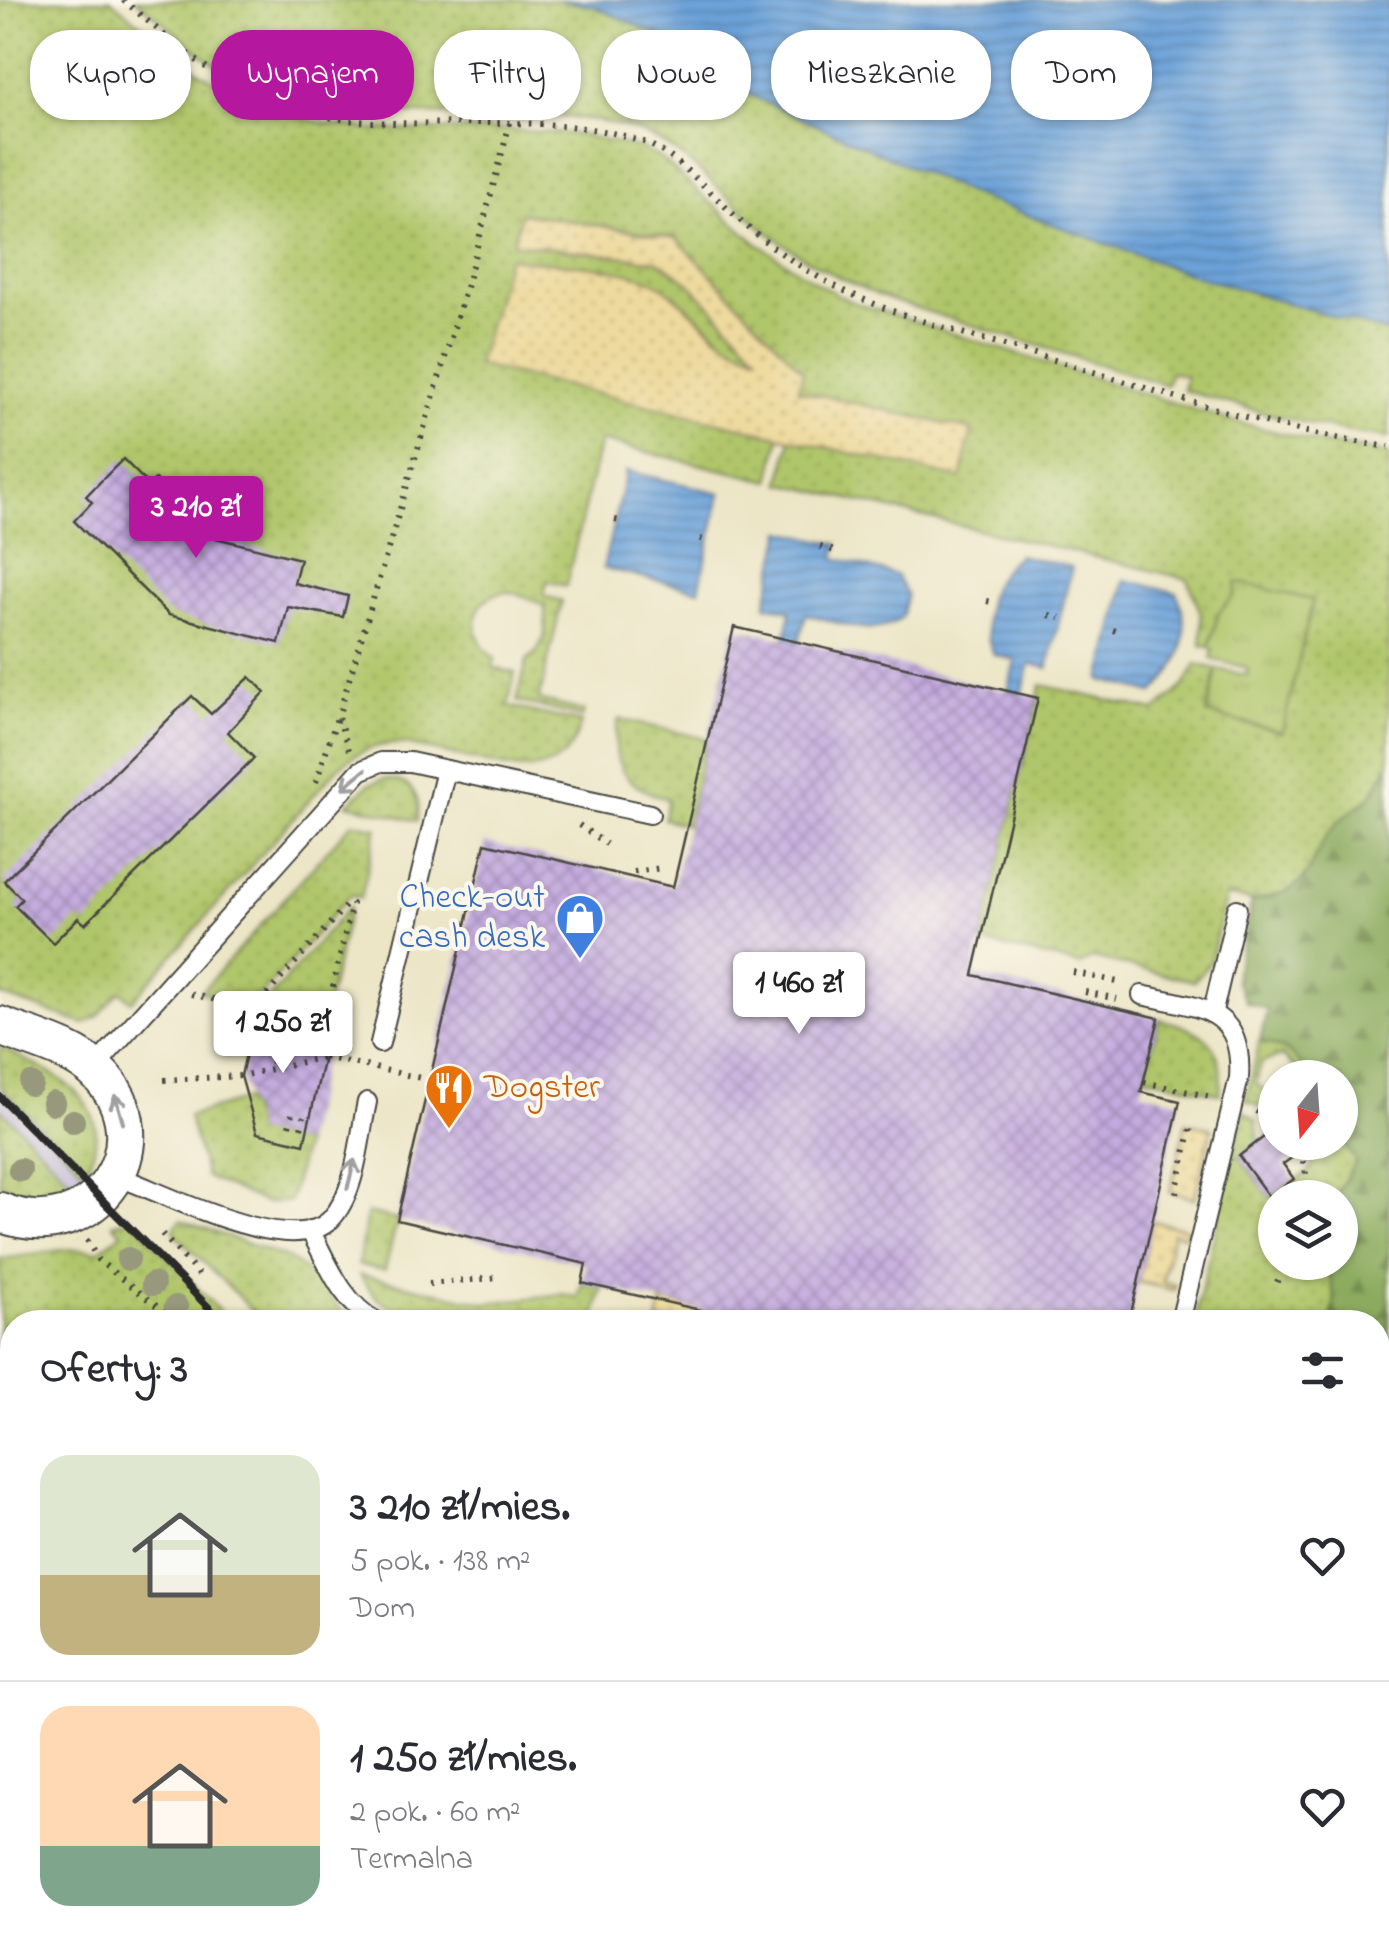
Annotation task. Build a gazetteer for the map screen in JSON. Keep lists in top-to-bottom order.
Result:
{
  "places": {
    "shop": ["Check-out cash desk"],
    "restaurant": ["Dogster"]
  },
  "north": "bottom",
  "page": {
    "chip": [
      "Kupno",
      "Wynajem",
      "Filtry",
      "Nowe",
      "Mieszkanie",
      "Dom"
    ],
    "price": ["3 210 zł", "1 460 zł", "1 250 zł"],
    "heading": "Oferty: 3",
    "list": [
      {
        "name": "3 210 zł/mies.",
        "note": "5 pok. · 138 m² · Dom"
      },
      {
        "name": "1 250 zł/mies.",
        "note": "2 pok. · 60 m² · Termalna"
      }
    ]
  }
}
